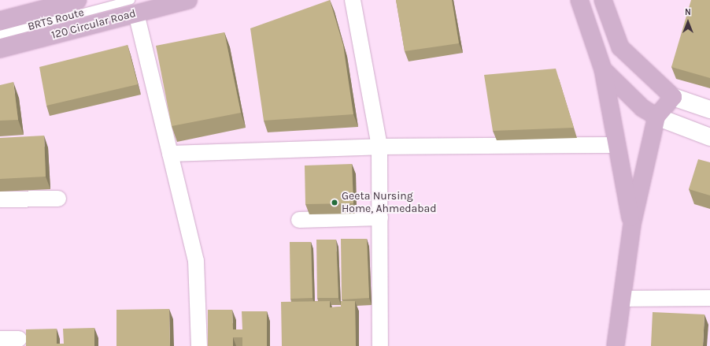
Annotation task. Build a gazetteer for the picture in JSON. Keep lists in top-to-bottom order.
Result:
{
  "streets": {
    "main road": ["120 Circular Road"],
    "lane": ["BRTS Route"]
  },
  "crossings": [
    ["BRTS Route", "120 Circular Road"]
  ],
  "places": ["Geeta Nursing Home, Ahmedabad"],
  "north": "top"
}
